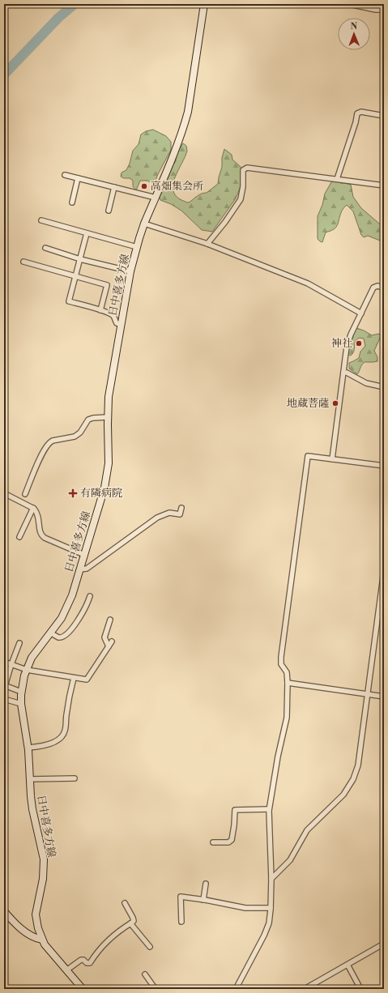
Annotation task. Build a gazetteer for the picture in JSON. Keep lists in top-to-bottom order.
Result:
{
  "streets": {
    "main road": ["日中喜多方線"]
  },
  "places": {
    "other": ["高畑集会所", "神社", "地蔵菩薩"],
    "health": ["有隣病院"]
  },
  "north": "top"
}
